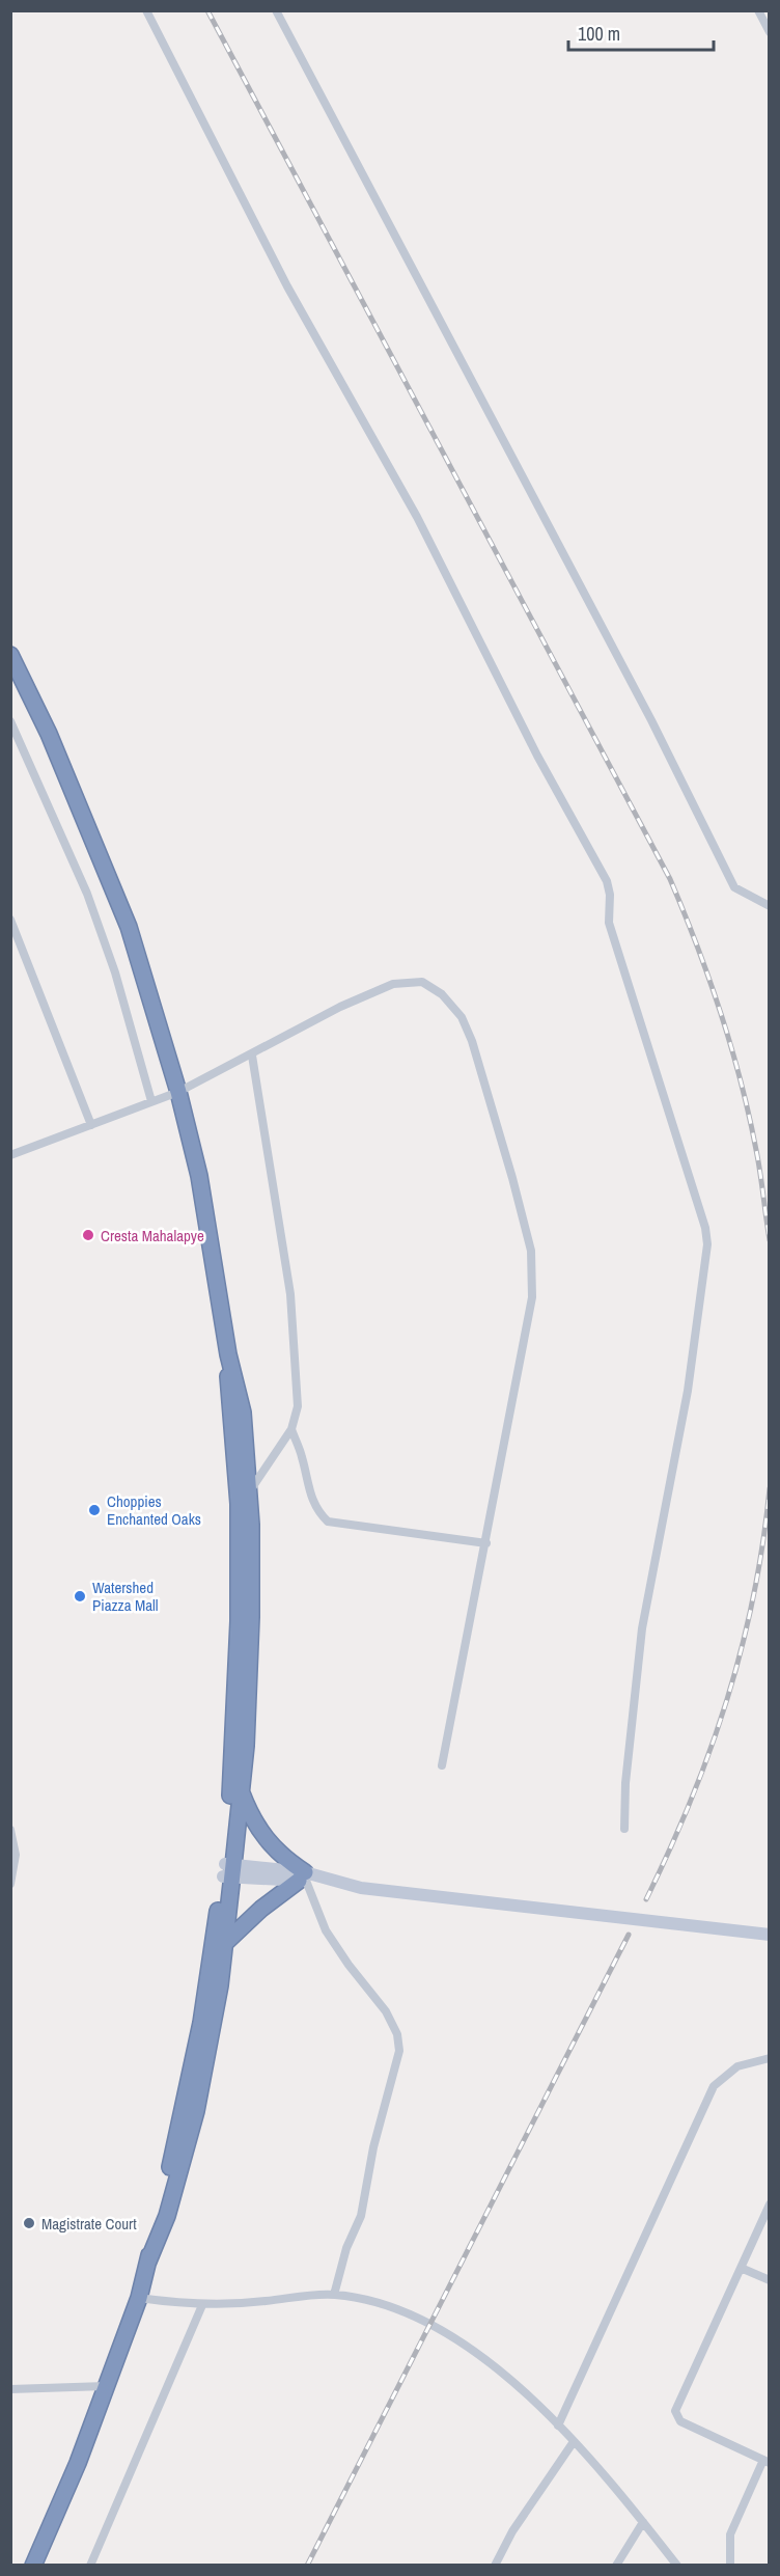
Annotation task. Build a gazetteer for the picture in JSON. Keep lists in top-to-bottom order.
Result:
{
  "places": [
    "Cresta Mahalapye",
    "Choppies Enchanted Oaks",
    "Watershed Piazza Mall",
    "Magistrate Court"
  ],
  "scale_bar": "100 m"
}
